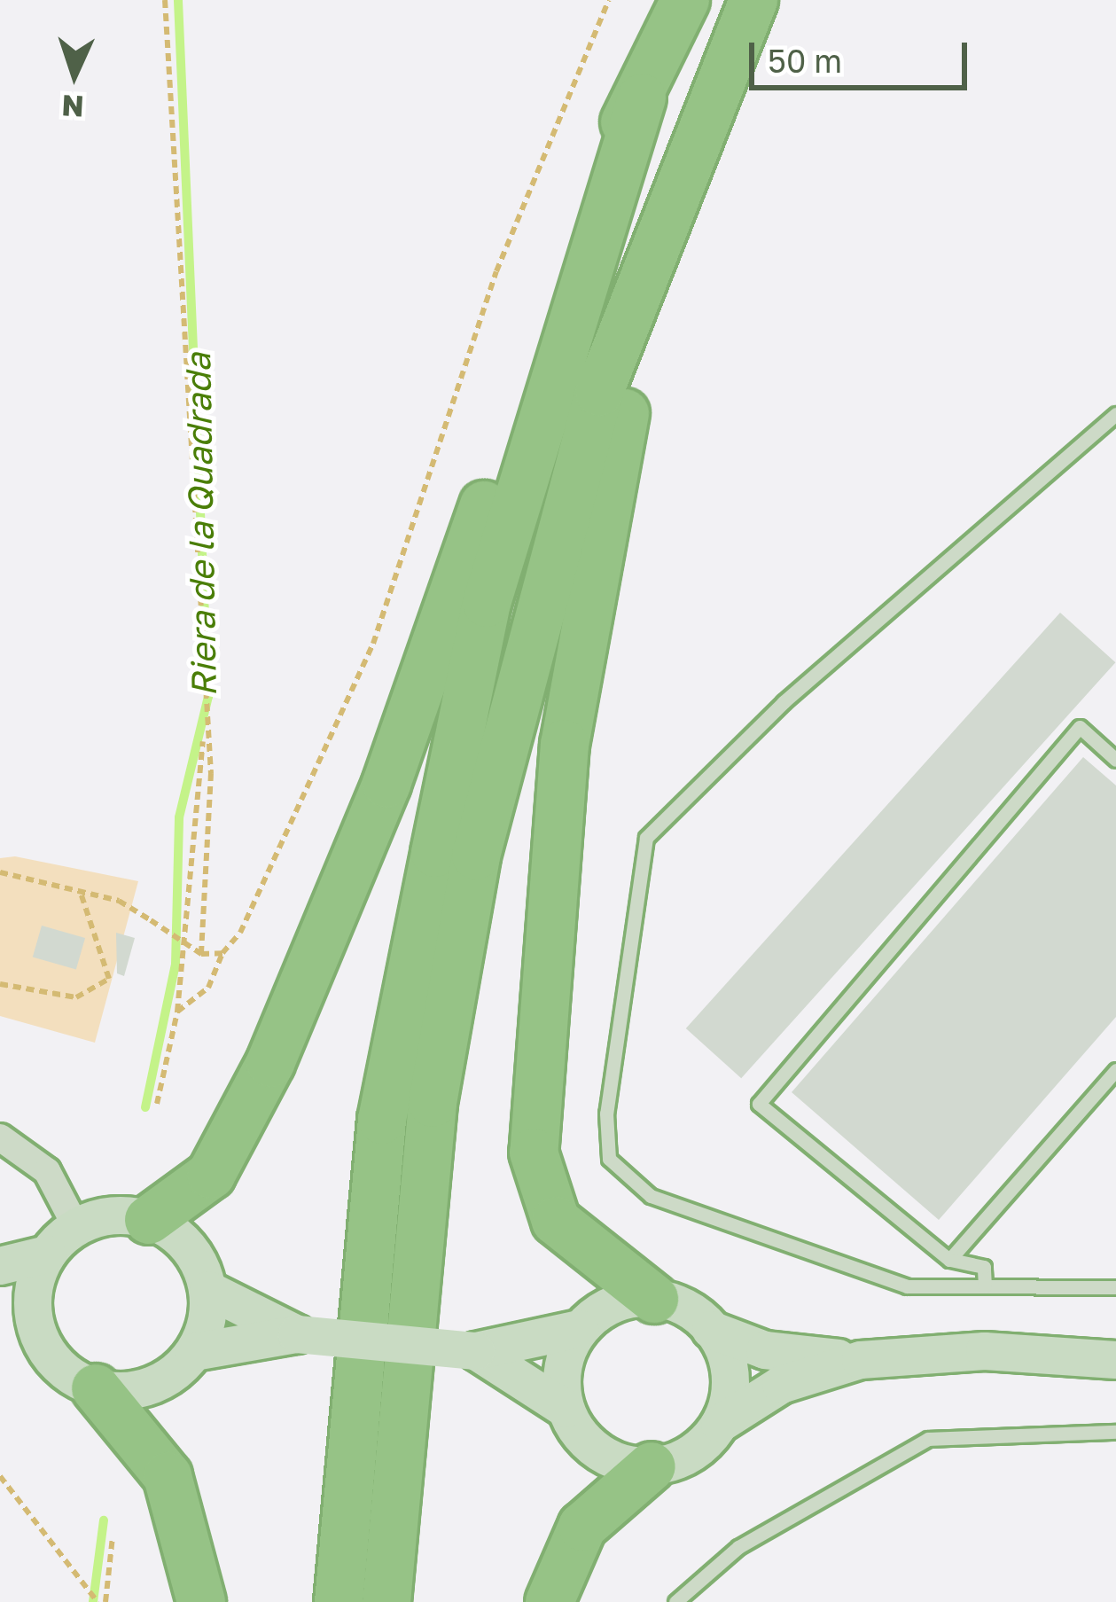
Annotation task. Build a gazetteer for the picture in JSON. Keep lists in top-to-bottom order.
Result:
{
  "water": ["Riera de la Quadrada"],
  "scale_bar": "50 m",
  "north": "bottom"
}
